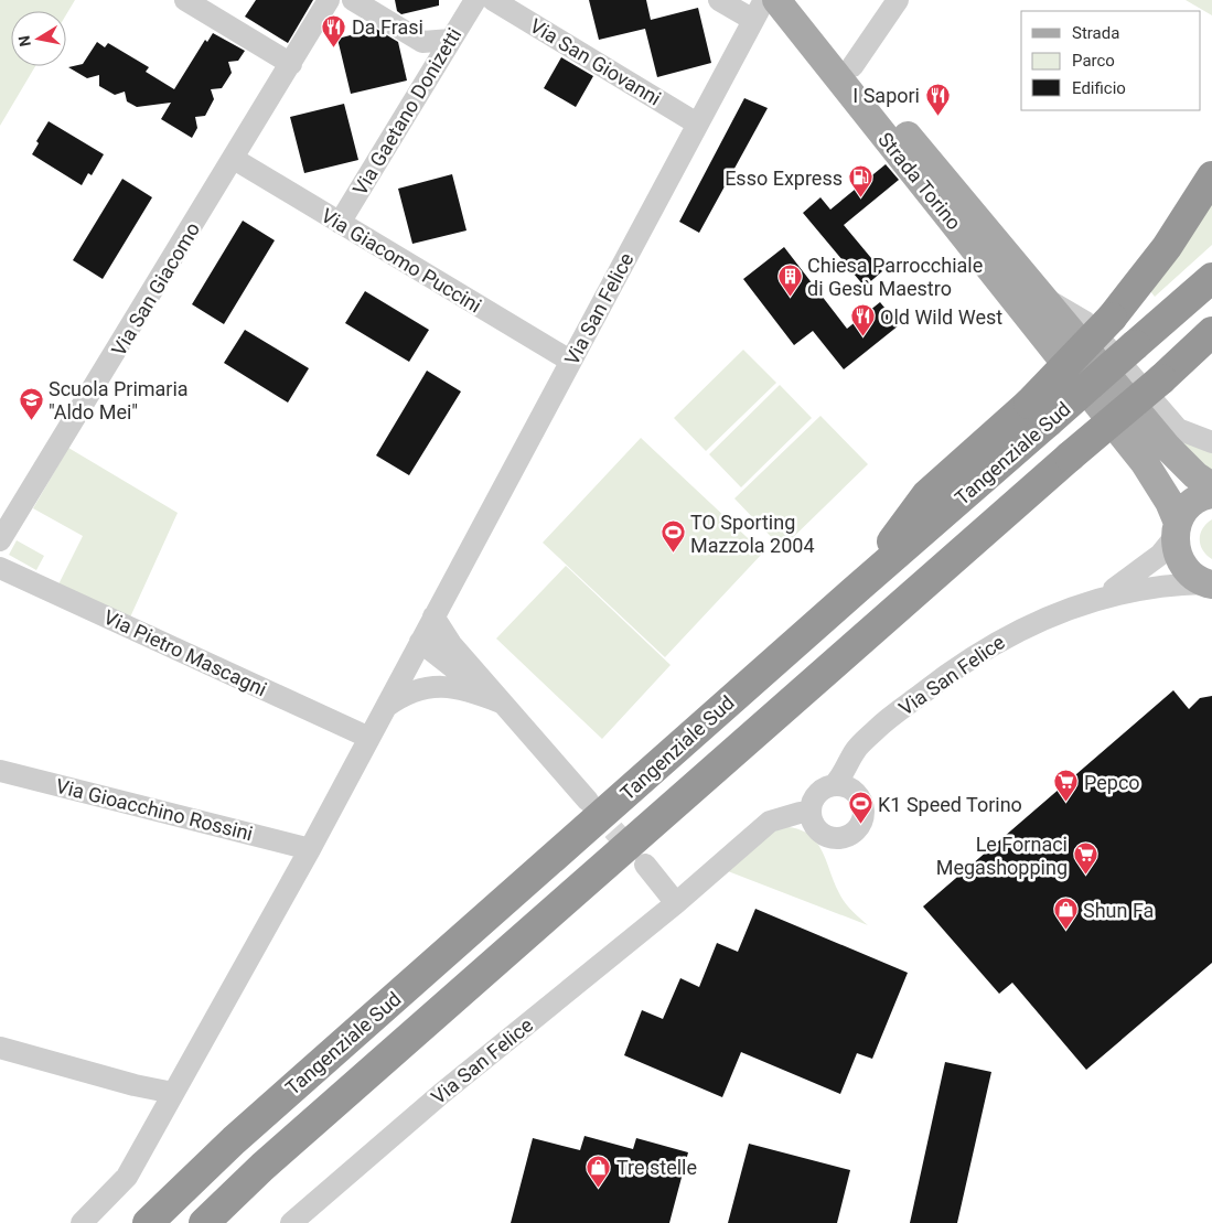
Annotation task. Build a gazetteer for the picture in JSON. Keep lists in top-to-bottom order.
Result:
{
  "streets": {
    "highway": ["Tangenziale Sud"],
    "main road": ["Strada Torino"],
    "street": [
      "Via San Giovanni",
      "Via Gaetano Donizetti",
      "Via Giacomo Puccini",
      "Via San Giacomo",
      "Via San Felice",
      "Via Pietro Mascagni",
      "Via Gioacchino Rossini"
    ]
  },
  "crossings": [
    ["Via San Giovanni", "Via San Felice"],
    ["Via Gaetano Donizetti", "Via Giacomo Puccini"],
    ["Strada Torino", "Via San Felice"],
    ["Via Giacomo Puccini", "Via San Giacomo"],
    ["Via Giacomo Puccini", "Via San Felice"],
    ["Via San Felice", "Via Pietro Mascagni"],
    ["Via San Felice", "Via Gioacchino Rossini"]
  ],
  "places": {
    "restaurant": ["Da Frasi", "I Sapori", "Old Wild West"],
    "fuel station": ["Esso Express"],
    "building": ["Chiesa Parrocchiale di Gesù Maestro"],
    "school or university": ["Scuola Primaria \"Aldo Mei\""],
    "sports": ["TO Sporting Mazzola 2004", "K1 Speed Torino"],
    "supermarket": ["Pepco", "Le Fornaci Megashopping"],
    "shop": ["Shun Fa", "Tre stelle"]
  },
  "legend": ["Strada", "Parco", "Edificio"],
  "north": "left"
}
